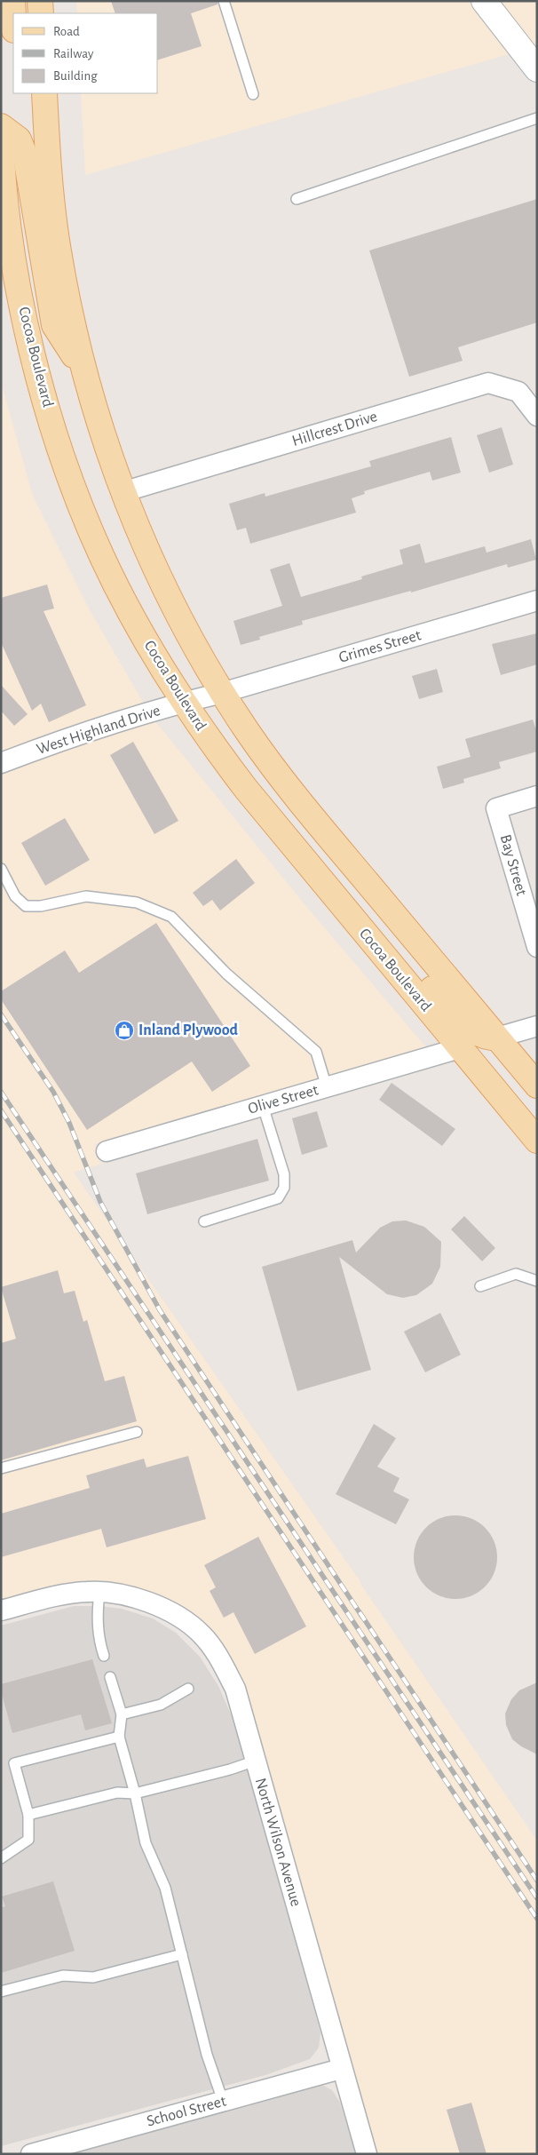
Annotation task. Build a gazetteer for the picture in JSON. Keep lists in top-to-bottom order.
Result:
{
  "streets": {
    "main road": ["Cocoa Boulevard"],
    "street": [
      "Hillcrest Drive",
      "Grimes Street",
      "West Highland Drive",
      "Bay Street",
      "Olive Street",
      "North Wilson Avenue",
      "School Street"
    ]
  },
  "crossings": [
    ["Cocoa Boulevard", "West Highland Drive"],
    ["Cocoa Boulevard", "Olive Street"],
    ["Grimes Street", "West Highland Drive"],
    ["North Wilson Avenue", "School Street"]
  ],
  "places": {
    "shop": ["Inland Plywood"]
  },
  "legend": ["Road", "Railway", "Building"]
}
